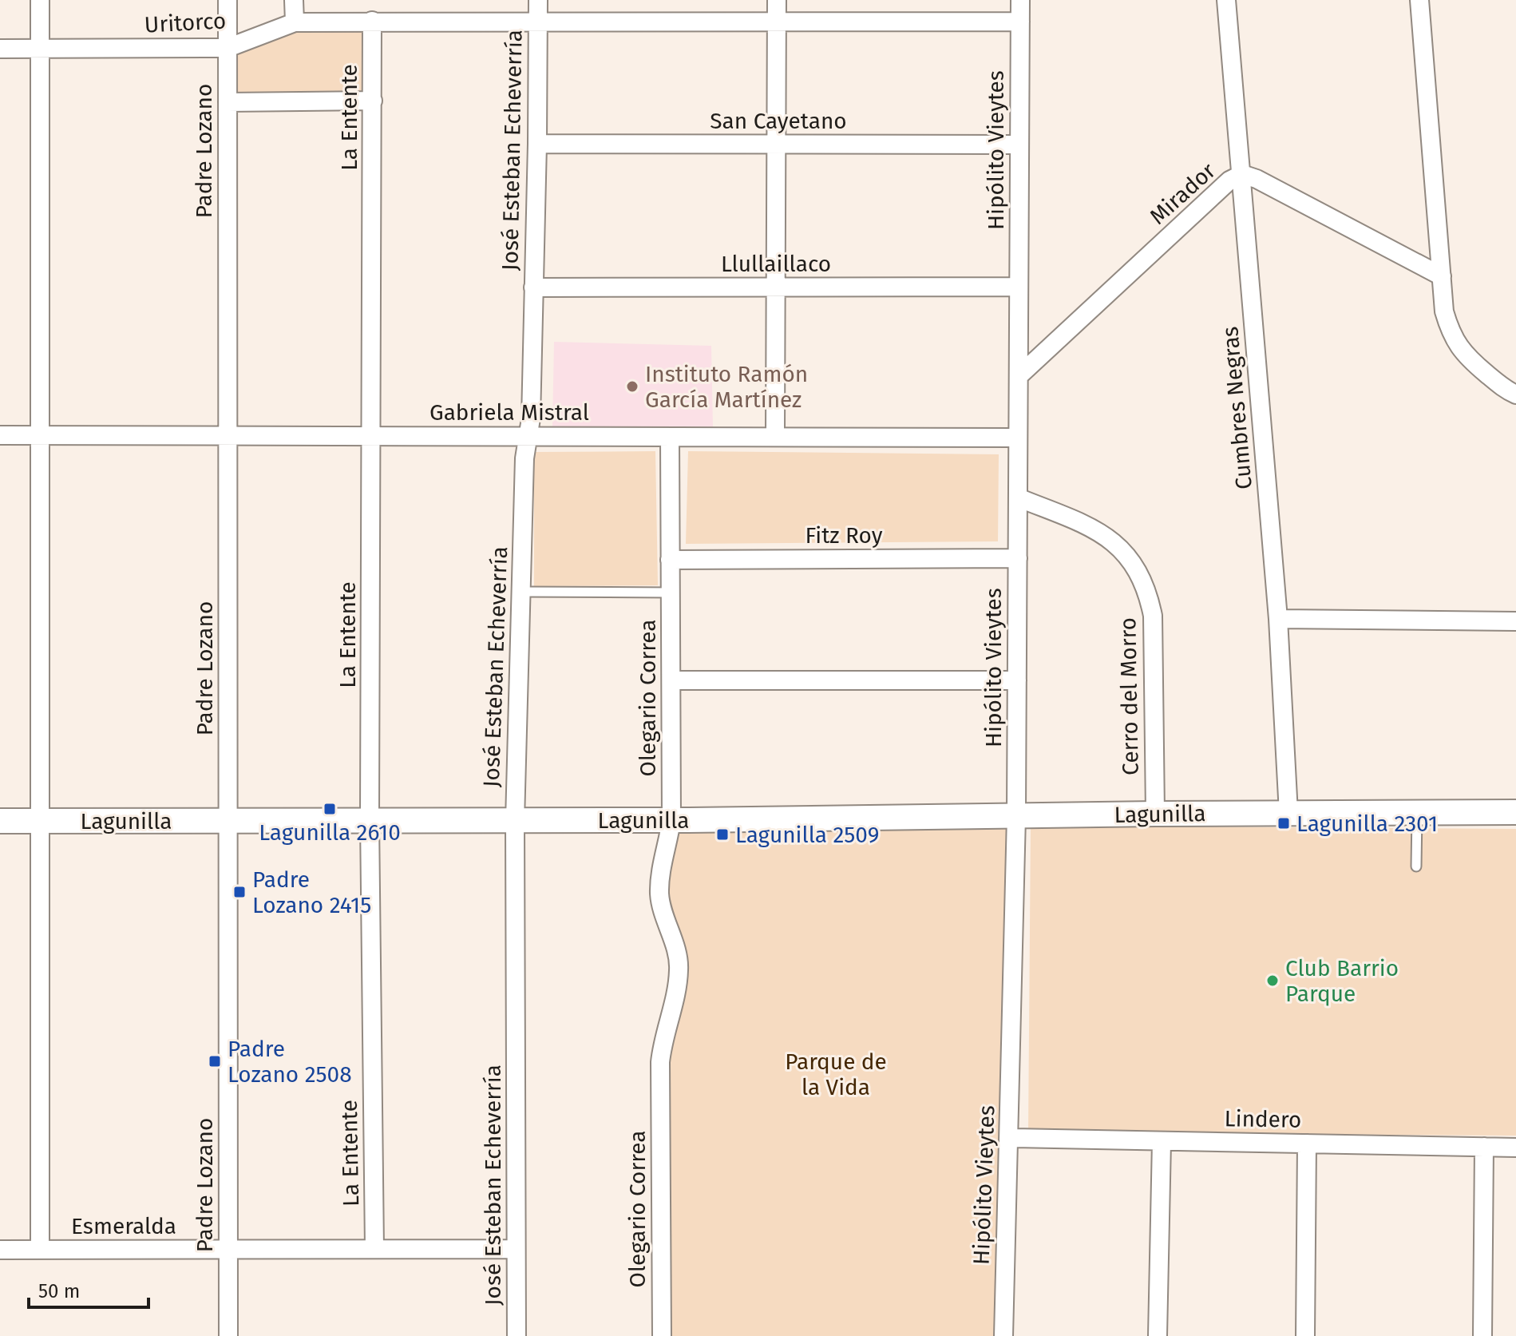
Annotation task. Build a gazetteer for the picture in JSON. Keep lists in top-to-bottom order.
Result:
{
  "streets": {
    "main road": ["Lagunilla"],
    "street": [
      "Uritorco",
      "La Entente",
      "San Cayetano",
      "José Esteban Echeverría",
      "Hipólito Vieytes",
      "Padre Lozano",
      "Mirador",
      "Llullaillaco",
      "Cumbres Negras",
      "Gabriela Mistral",
      "Fitz Roy",
      "Cerro del Morro",
      "Olegario Correa",
      "Lindero",
      "Esmeralda"
    ]
  },
  "crossings": [
    ["Uritorco", "La Entente"],
    ["Uritorco", "José Esteban Echeverría"],
    ["Uritorco", "Hipólito Vieytes"],
    ["Uritorco", "Padre Lozano"],
    ["La Entente", "Gabriela Mistral"],
    ["La Entente", "Lagunilla"],
    ["La Entente", "Esmeralda"],
    ["San Cayetano", "José Esteban Echeverría"],
    ["San Cayetano", "Hipólito Vieytes"],
    ["José Esteban Echeverría", "Llullaillaco"],
    ["José Esteban Echeverría", "Gabriela Mistral"],
    ["José Esteban Echeverría", "Lagunilla"],
    ["José Esteban Echeverría", "Esmeralda"],
    ["Hipólito Vieytes", "Mirador"],
    ["Hipólito Vieytes", "Llullaillaco"],
    ["Hipólito Vieytes", "Gabriela Mistral"],
    ["Hipólito Vieytes", "Fitz Roy"],
    ["Hipólito Vieytes", "Cerro del Morro"],
    ["Hipólito Vieytes", "Lagunilla"],
    ["Hipólito Vieytes", "Lindero"],
    ["Padre Lozano", "Gabriela Mistral"],
    ["Padre Lozano", "Lagunilla"],
    ["Padre Lozano", "Esmeralda"],
    ["Mirador", "Cumbres Negras"],
    ["Cumbres Negras", "Lagunilla"],
    ["Gabriela Mistral", "Olegario Correa"],
    ["Fitz Roy", "Olegario Correa"],
    ["Cerro del Morro", "Lagunilla"],
    ["Olegario Correa", "Lagunilla"]
  ],
  "parks": ["Parque de la Vida"],
  "places": {
    "other": ["Instituto Ramón García Martínez", "Club Barrio Parque"],
    "transit": [
      "Lagunilla 2610",
      "Lagunilla 2301",
      "Lagunilla 2509",
      "Padre Lozano 2415",
      "Padre Lozano 2508"
    ]
  },
  "scale_bar": "50 m"
}
